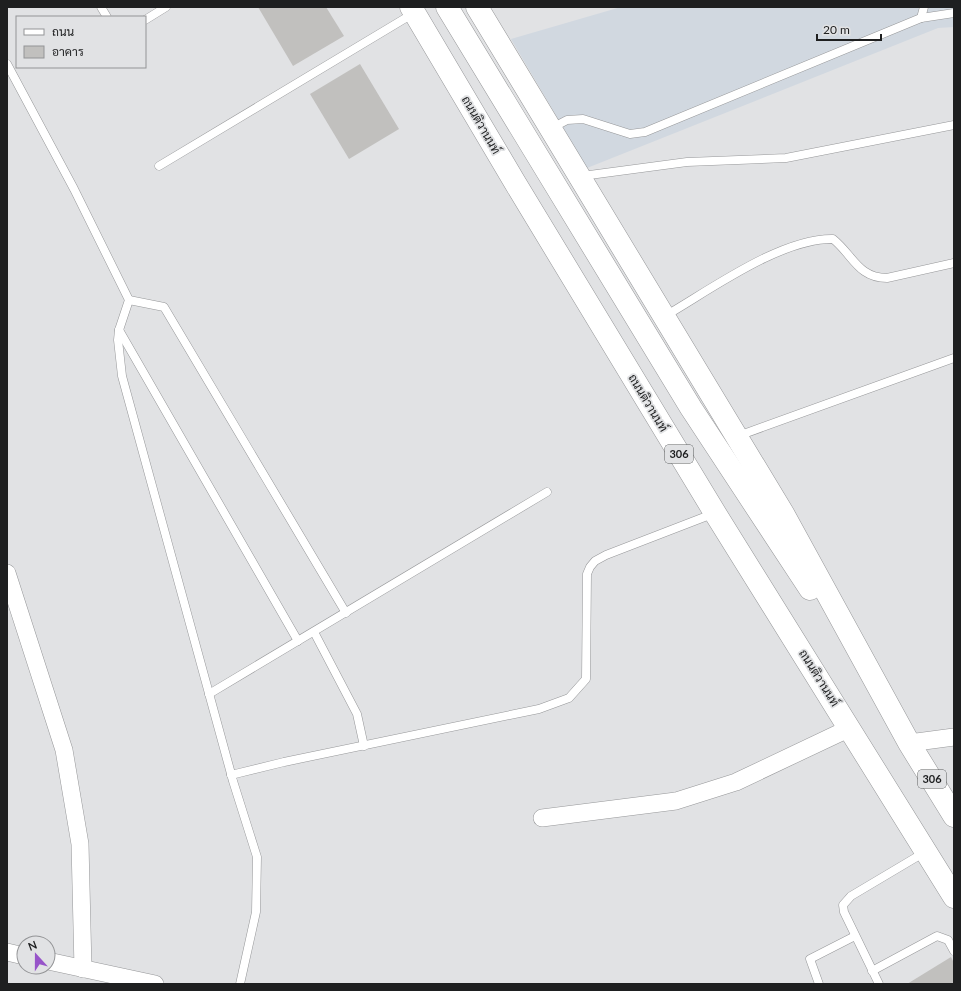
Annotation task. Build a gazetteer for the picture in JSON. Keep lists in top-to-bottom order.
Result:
{
  "streets": {
    "main road": ["ถนนติวานนท์", "306"]
  },
  "legend": ["ถนน", "อาคาร"],
  "scale_bar": "20 m",
  "north": "top"
}
